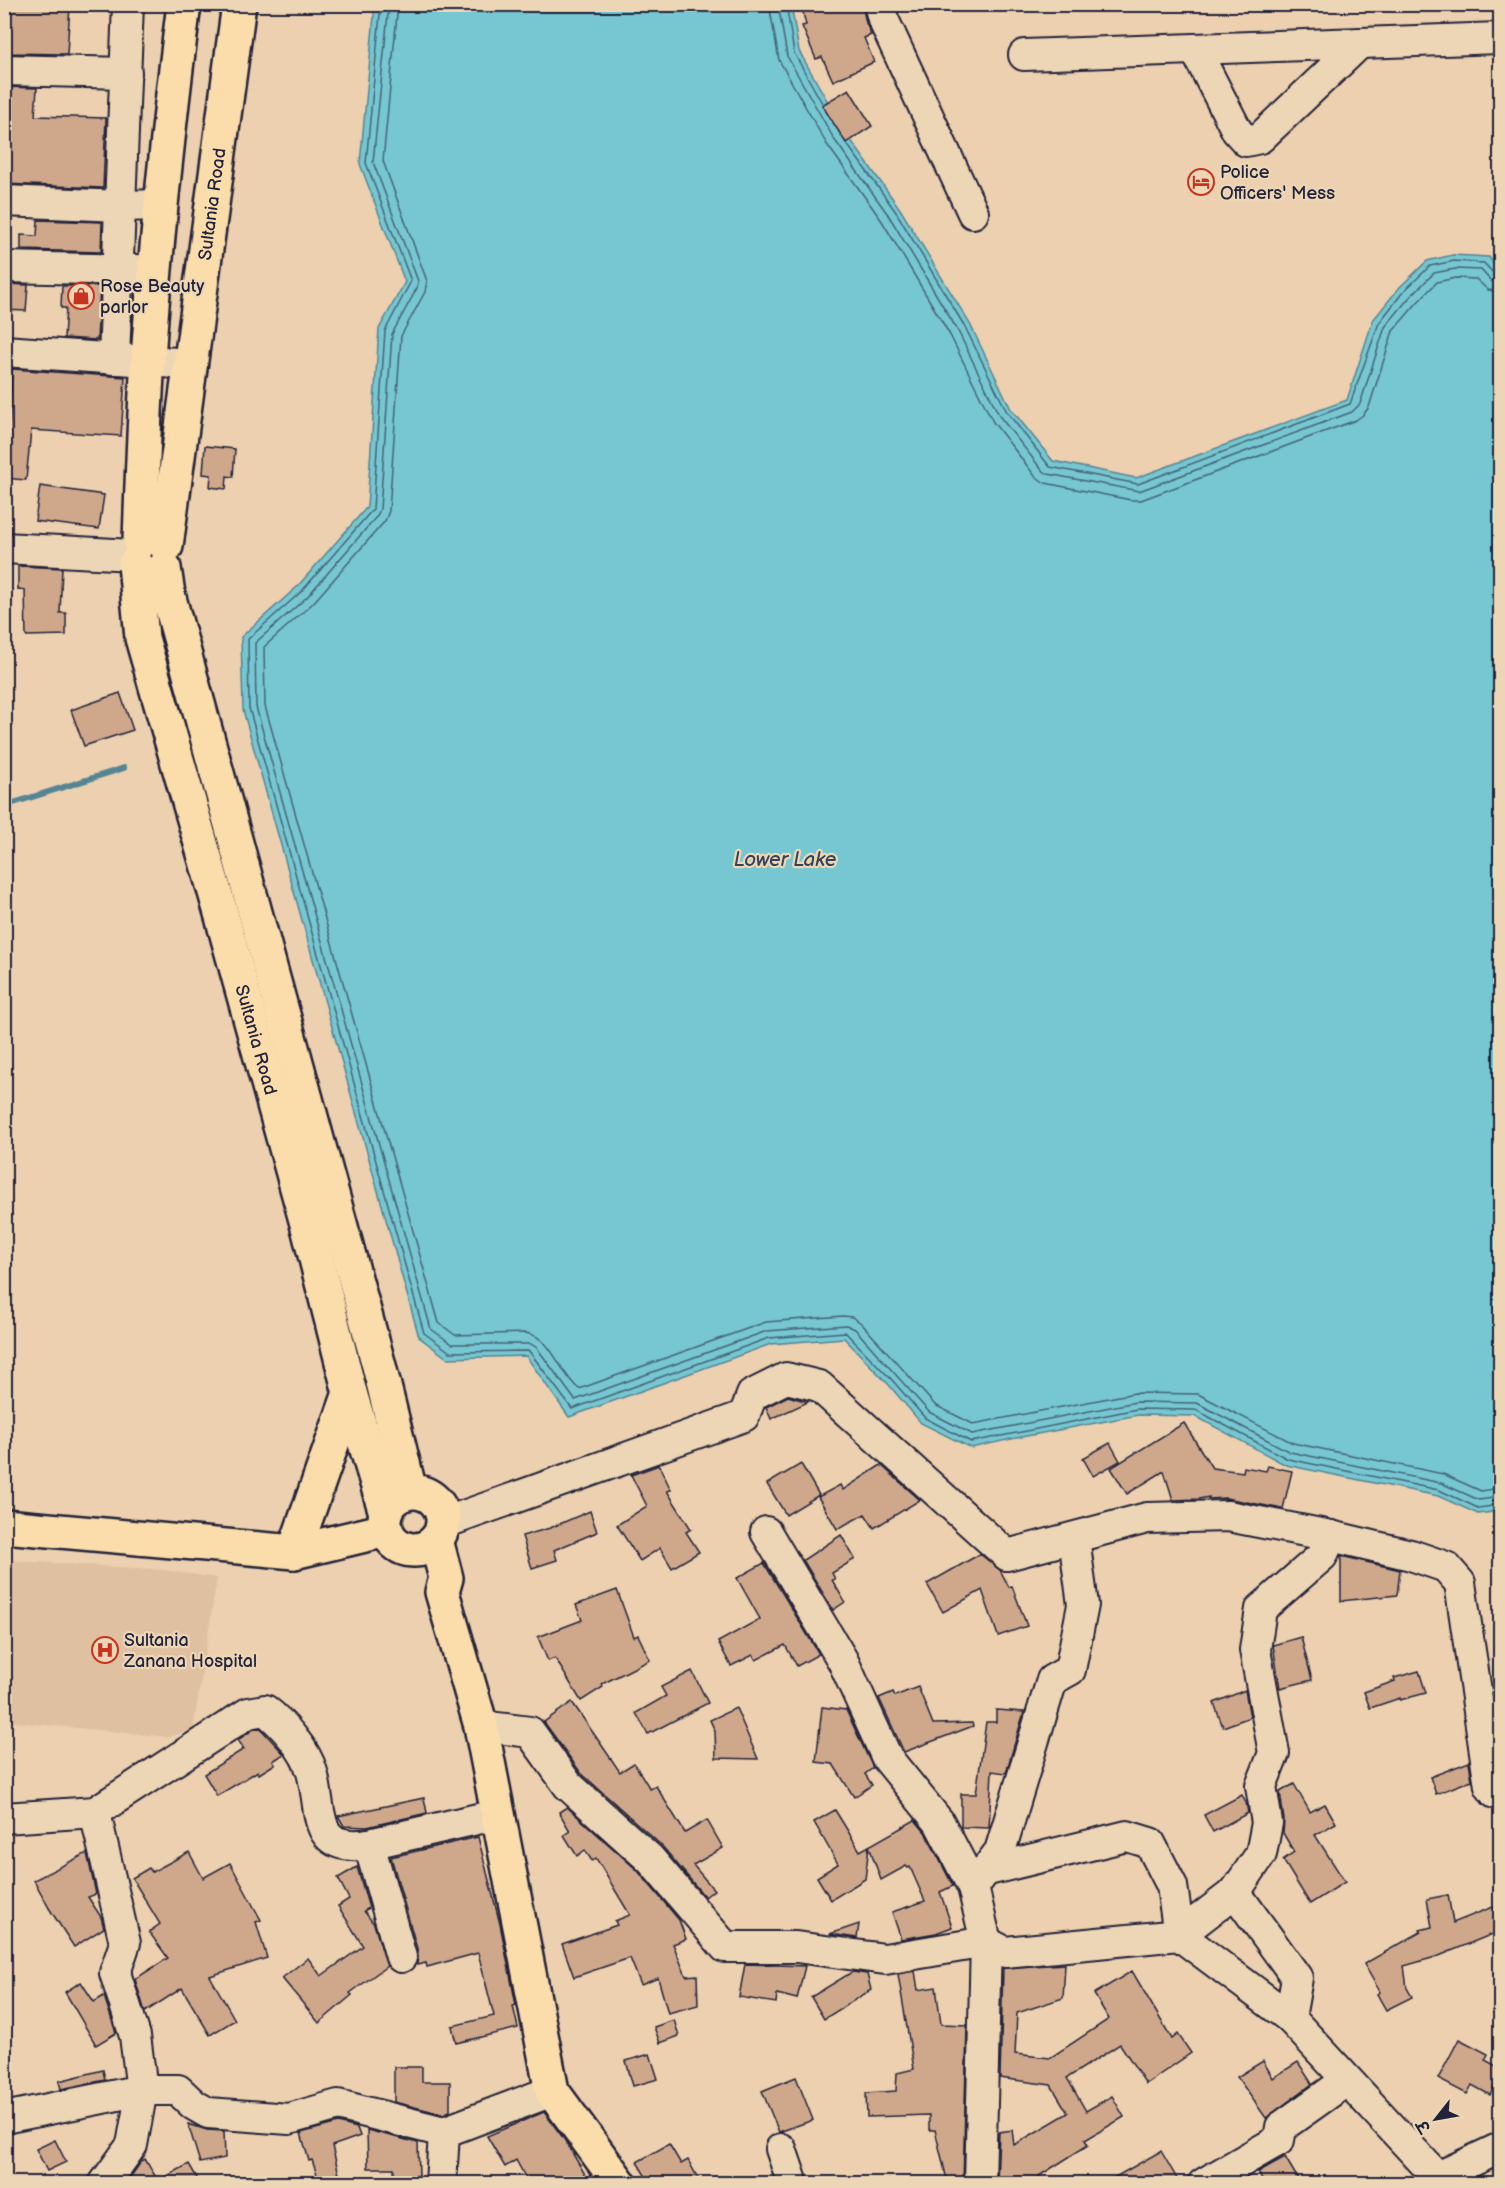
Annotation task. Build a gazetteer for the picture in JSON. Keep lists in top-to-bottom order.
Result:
{
  "streets": {
    "main road": ["Sultania Road"]
  },
  "water": ["Lower Lake"],
  "places": {
    "hotel": ["Police Officers' Mess"],
    "shop": ["Rose Beauty parlor"],
    "hospital": ["Sultania Zanana Hospital"]
  },
  "north": "bottom left"
}
